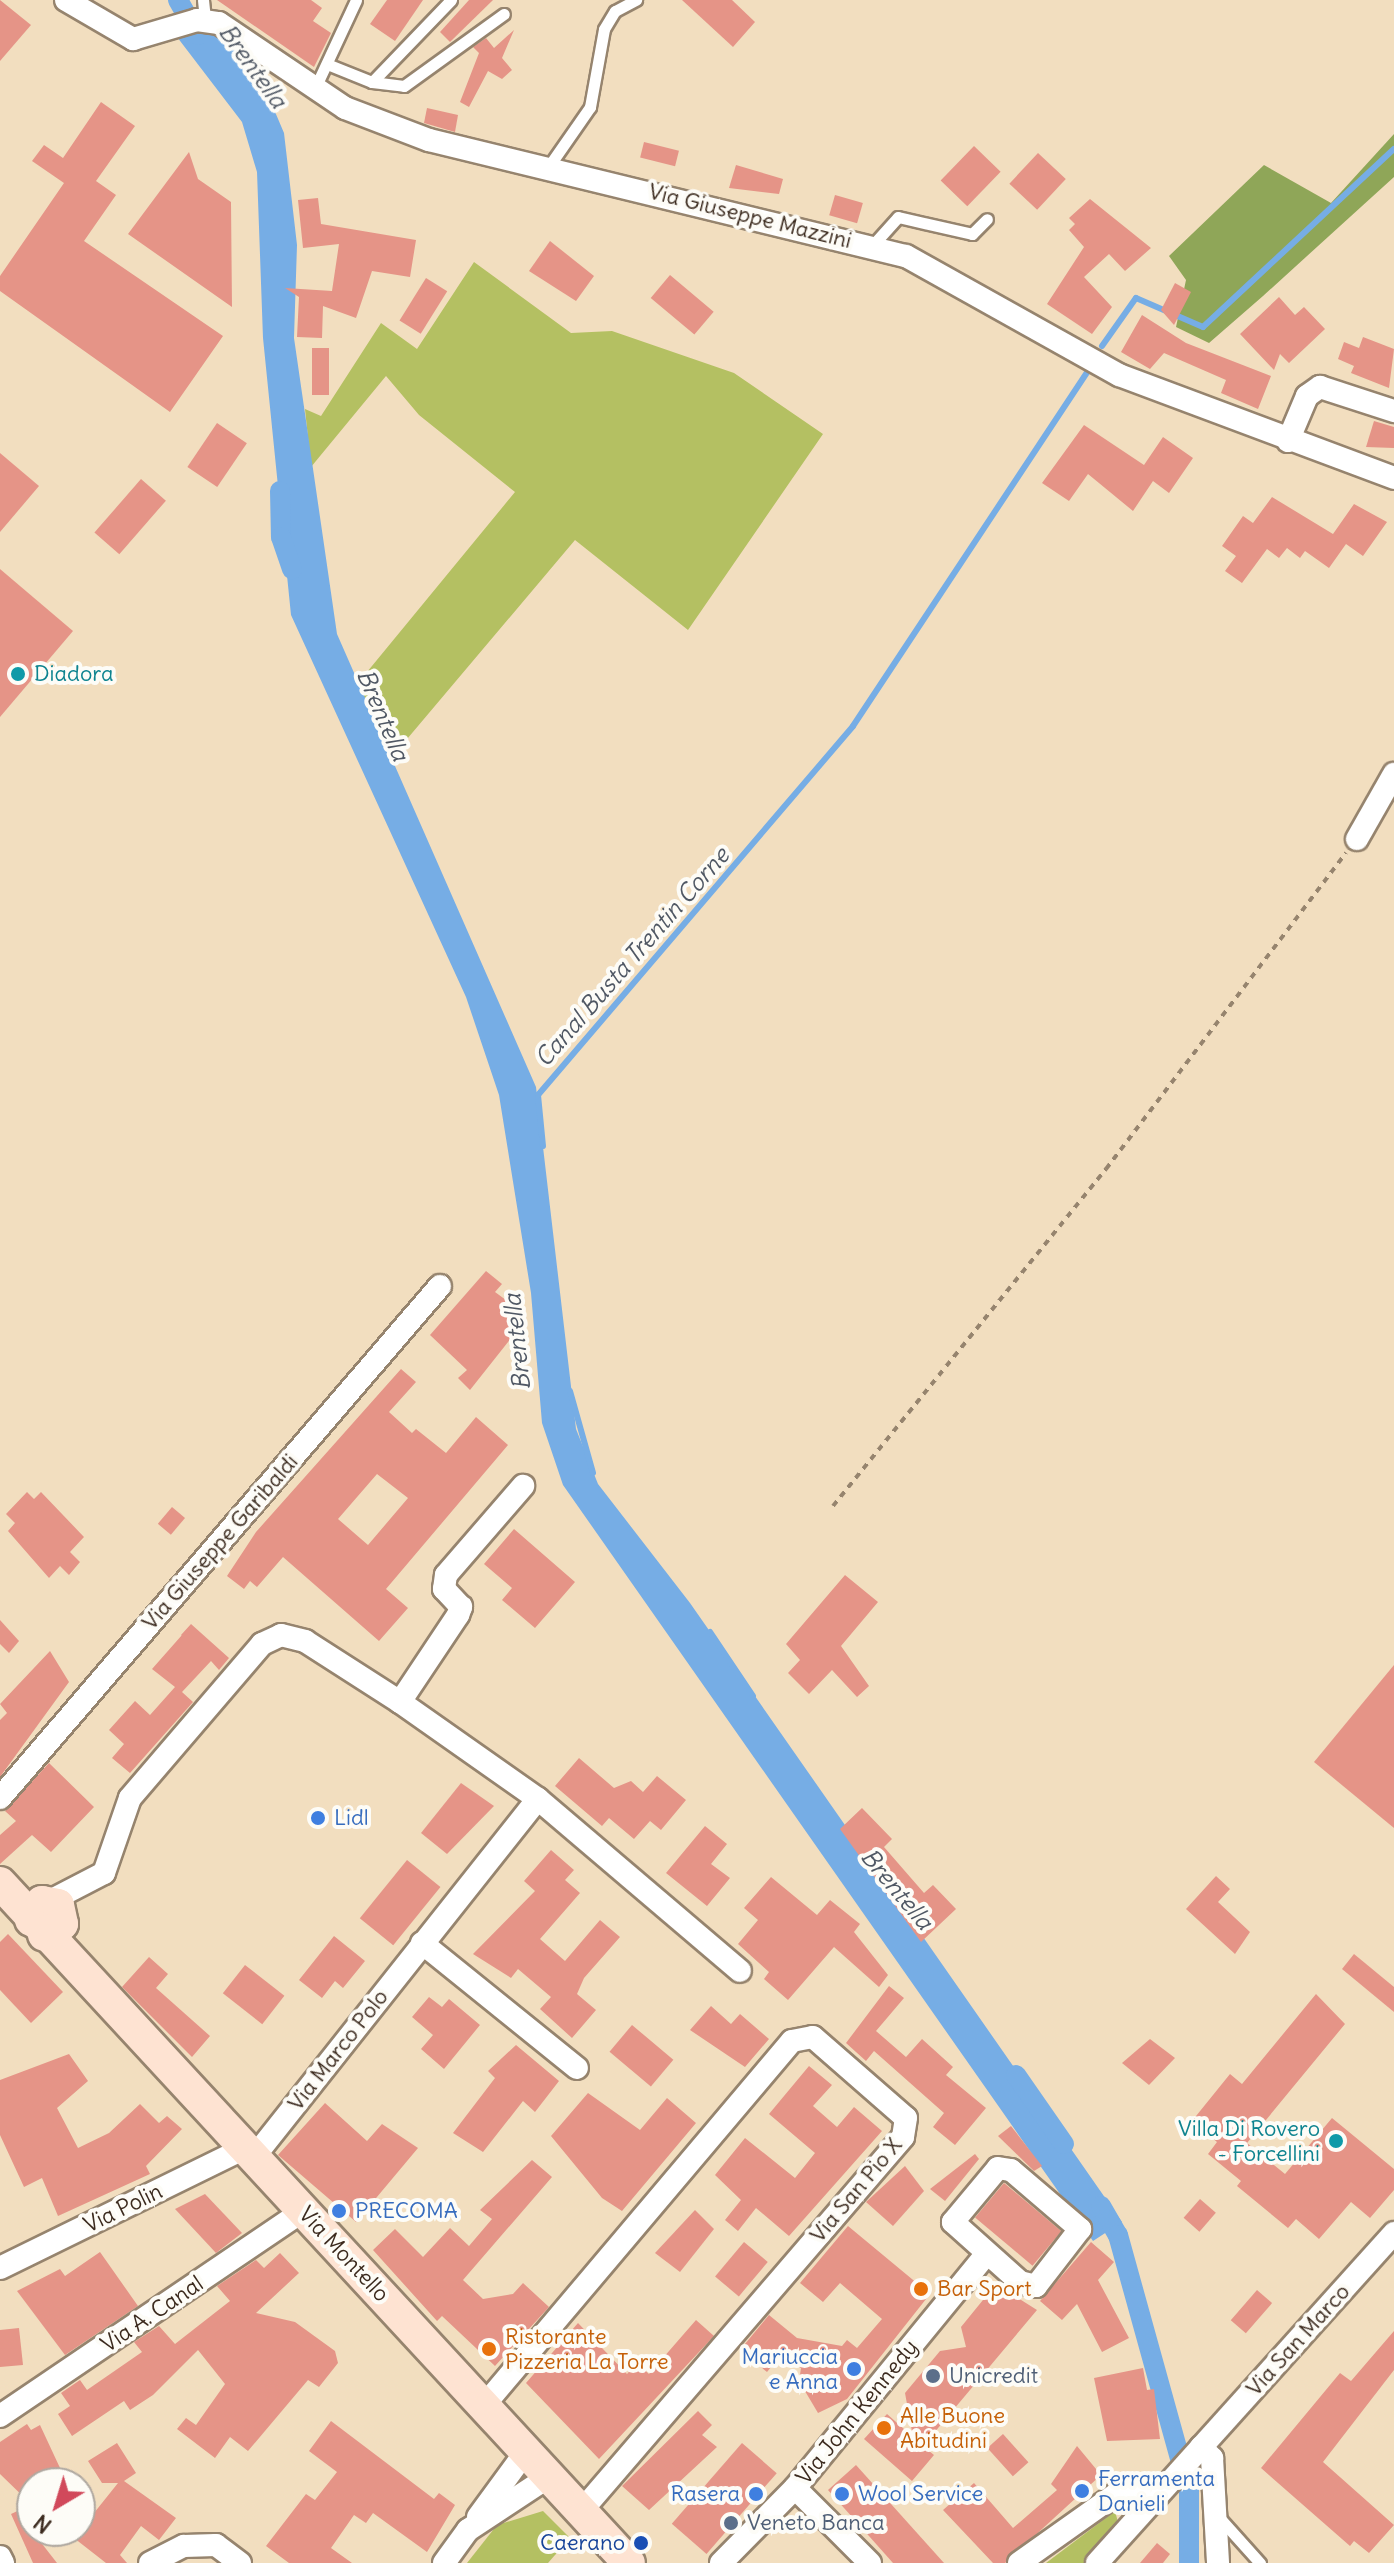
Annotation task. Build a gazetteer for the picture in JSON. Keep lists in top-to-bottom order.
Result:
{
  "streets": {
    "main road": ["Via Montello"],
    "street": [
      "Via Giuseppe Mazzini",
      "Via Giuseppe Garibaldi",
      "Via Marco Polo",
      "Via San Pio X",
      "Via Polin",
      "Via A. Canal",
      "Via San Marco",
      "Via John Kennedy"
    ]
  },
  "crossings": [
    ["Via Marco Polo", "Via Polin"],
    ["Via Marco Polo", "Via Montello"],
    ["Via San Pio X", "Via Montello"],
    ["Via Polin", "Via Montello"],
    ["Via Montello", "Via A. Canal"]
  ],
  "water": ["Brentella", "Canal Busta Trentin Corne"],
  "places": [
    "Diadora",
    "Lidl",
    "Villa Di Rovero - Forcellini",
    "PRECOMA",
    "Bar Sport",
    "Ristorante Pizzeria La Torre",
    "Mariuccia e Anna",
    "Unicredit",
    "Alle Buone Abitudini",
    "Ferramenta Danieli",
    "Rasera",
    "Wool Service",
    "Veneto Banca",
    "Caerano"
  ],
  "north": "bottom left"
}
